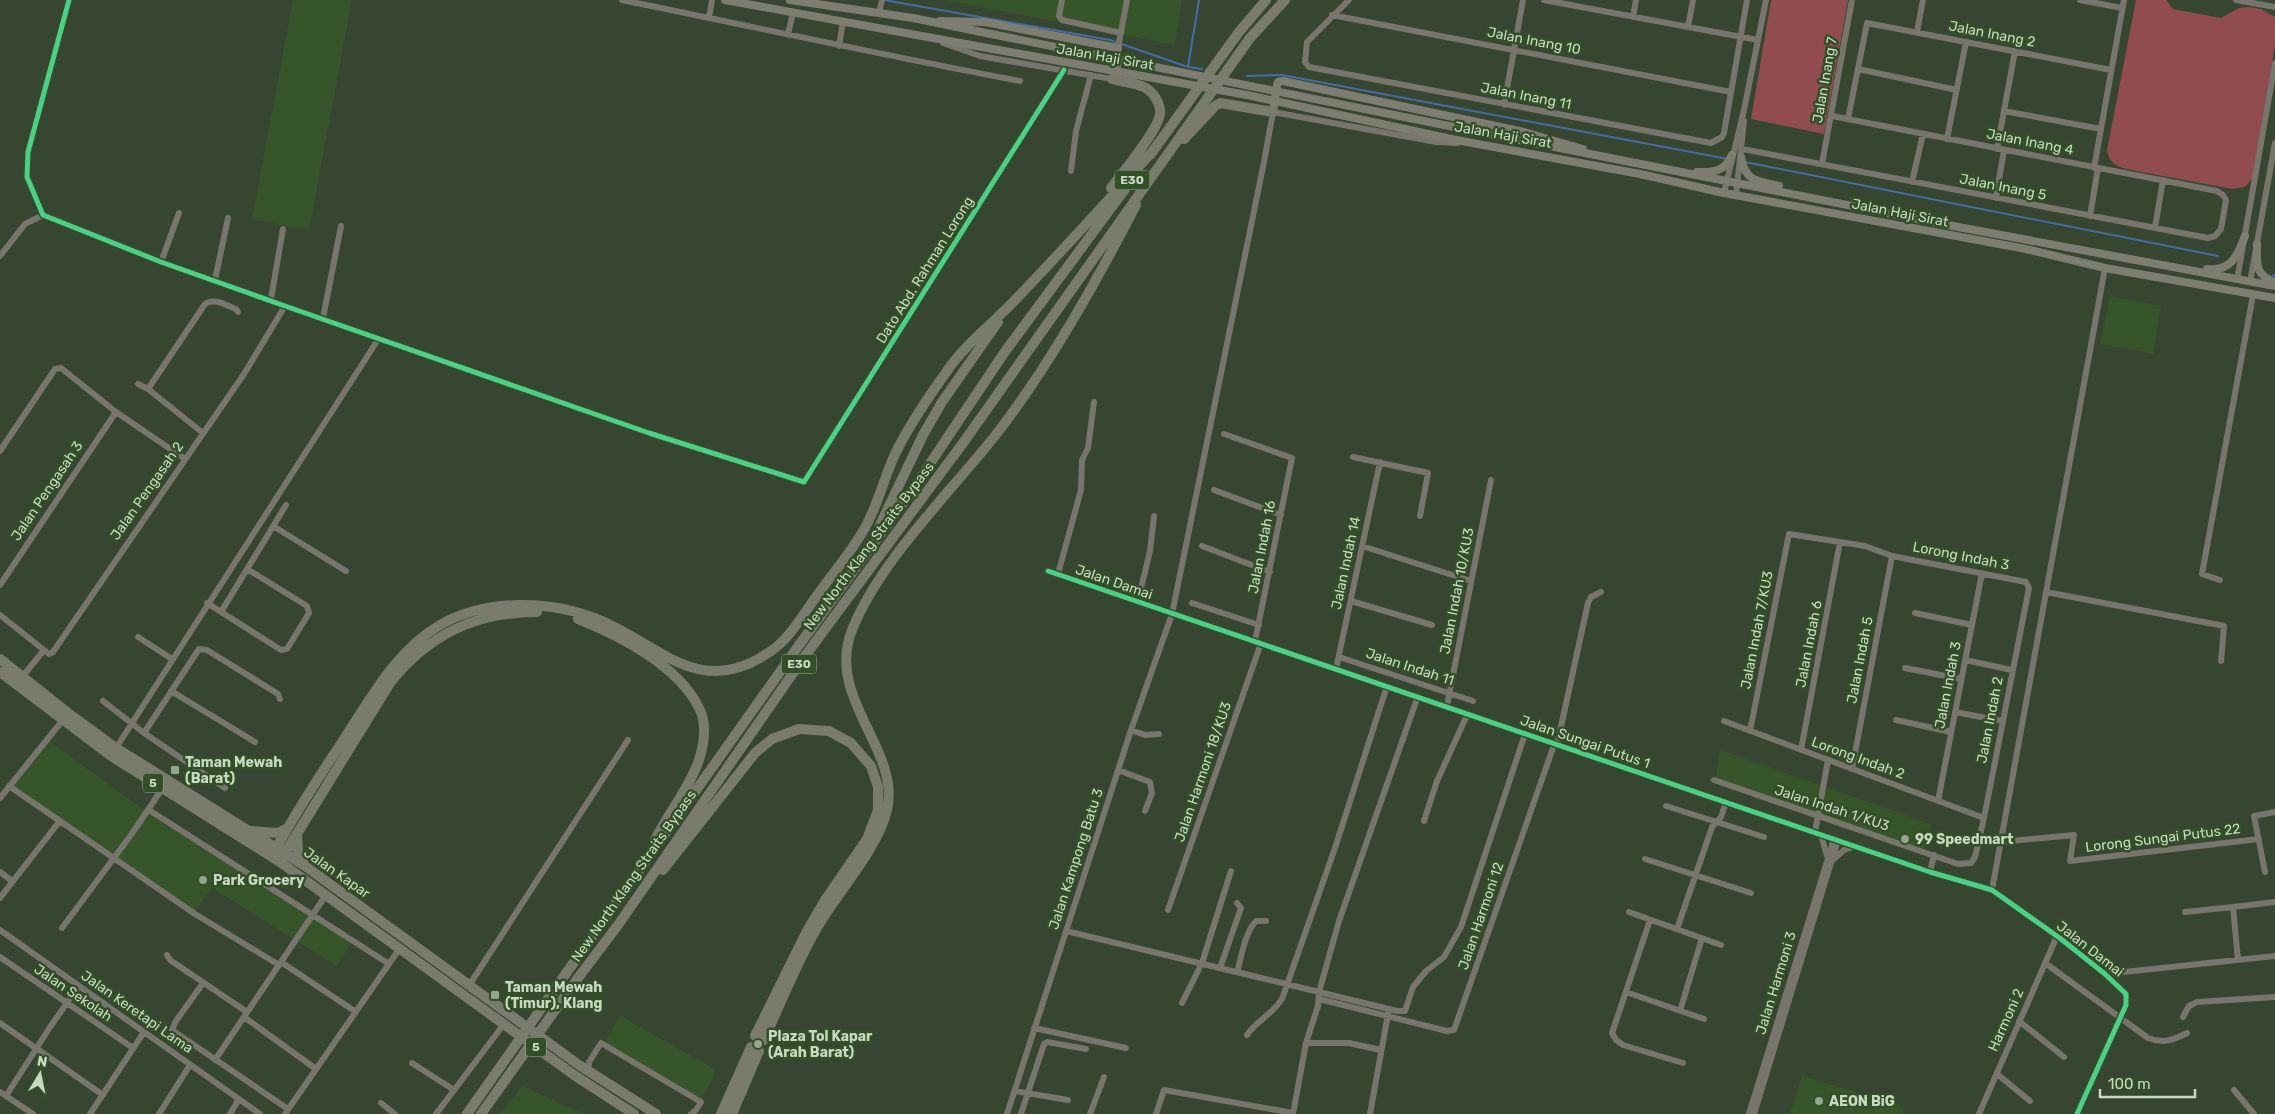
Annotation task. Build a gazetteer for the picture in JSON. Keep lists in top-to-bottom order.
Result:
{
  "streets": {
    "highway": [
      "E30",
      "New North Klang Straits Bypass",
      "5",
      "Jalan Kapar"
    ],
    "main road": ["Jalan Haji Sirat"],
    "street": [
      "Jalan Inang 2",
      "Jalan Inang 10",
      "Jalan Inang 7",
      "Jalan Inang 11",
      "Jalan Inang 4",
      "Jalan Inang 5",
      "Dato Abd. Rahman Lorong",
      "Jalan Pengasah 3",
      "Jalan Pengasah 2",
      "Jalan Indah 16",
      "Lorong Indah 3",
      "Jalan Indah 14",
      "Jalan Damai",
      "Jalan Indah 10/KU3",
      "Jalan Indah 7/KU3",
      "Jalan Indah 6",
      "Jalan Indah 5",
      "Jalan Indah 11",
      "Jalan Indah 3",
      "Jalan Indah 2",
      "Jalan Sungai Putus 1",
      "Lorong Indah 2",
      "Jalan Harmoni 18/KU3",
      "Jalan Indah 1/KU3",
      "Lorong Sungai Putus 22",
      "Jalan Kampong Batu 3",
      "Jalan Harmoni 12",
      "Jalan Harmoni 3",
      "Jalan Sekolah",
      "Jalan Keretapi Lama",
      "Harmoni 2"
    ]
  },
  "crossings": [
    ["Jalan Inang 10", "Jalan Inang 11"],
    ["Jalan Inang 7", "Jalan Inang 4"],
    ["Jalan Inang 7", "Jalan Inang 5"],
    ["Jalan Inang 4", "Jalan Inang 5"],
    ["Jalan Pengasah 2", "Jalan Kapar"],
    ["Jalan Indah 16", "Jalan Sungai Putus 1"],
    ["Jalan Indah 16", "Jalan Harmoni 18/KU3"],
    ["Lorong Indah 3", "Jalan Indah 7/KU3"],
    ["Lorong Indah 3", "Jalan Indah 6"],
    ["Lorong Indah 3", "Jalan Indah 5"],
    ["Lorong Indah 3", "Jalan Indah 3"],
    ["Lorong Indah 3", "Jalan Indah 2"],
    ["Jalan Indah 14", "Jalan Indah 11"],
    ["Jalan Indah 14", "Jalan Sungai Putus 1"],
    ["Jalan Damai", "Jalan Sungai Putus 1"],
    ["Jalan Damai", "Jalan Kampong Batu 3"],
    ["Jalan Damai", "Harmoni 2"],
    ["Jalan Indah 10/KU3", "Jalan Indah 11"],
    ["Jalan Indah 10/KU3", "Jalan Sungai Putus 1"],
    ["Jalan Indah 7/KU3", "Lorong Indah 2"],
    ["Jalan Indah 6", "Lorong Indah 2"],
    ["Jalan Indah 5", "Lorong Indah 2"],
    ["Jalan Indah 3", "Lorong Indah 2"],
    ["Jalan Indah 2", "Lorong Indah 2"],
    ["Jalan Indah 2", "Jalan Indah 1/KU3"],
    ["Jalan Sungai Putus 1", "Jalan Harmoni 18/KU3"],
    ["Jalan Sungai Putus 1", "Jalan Kampong Batu 3"],
    ["Jalan Sungai Putus 1", "Jalan Harmoni 12"],
    ["Jalan Sungai Putus 1", "Jalan Harmoni 3"]
  ],
  "places": {
    "transit": ["Taman Mewah (Barat)", "Taman Mewah (Timur), Klang"],
    "other": [
      "99 Speedmart",
      "Park Grocery",
      "Plaza Tol Kapar (Arah Barat)",
      "AEON BiG"
    ]
  },
  "scale_bar": "100 m",
  "north": "top"
}
